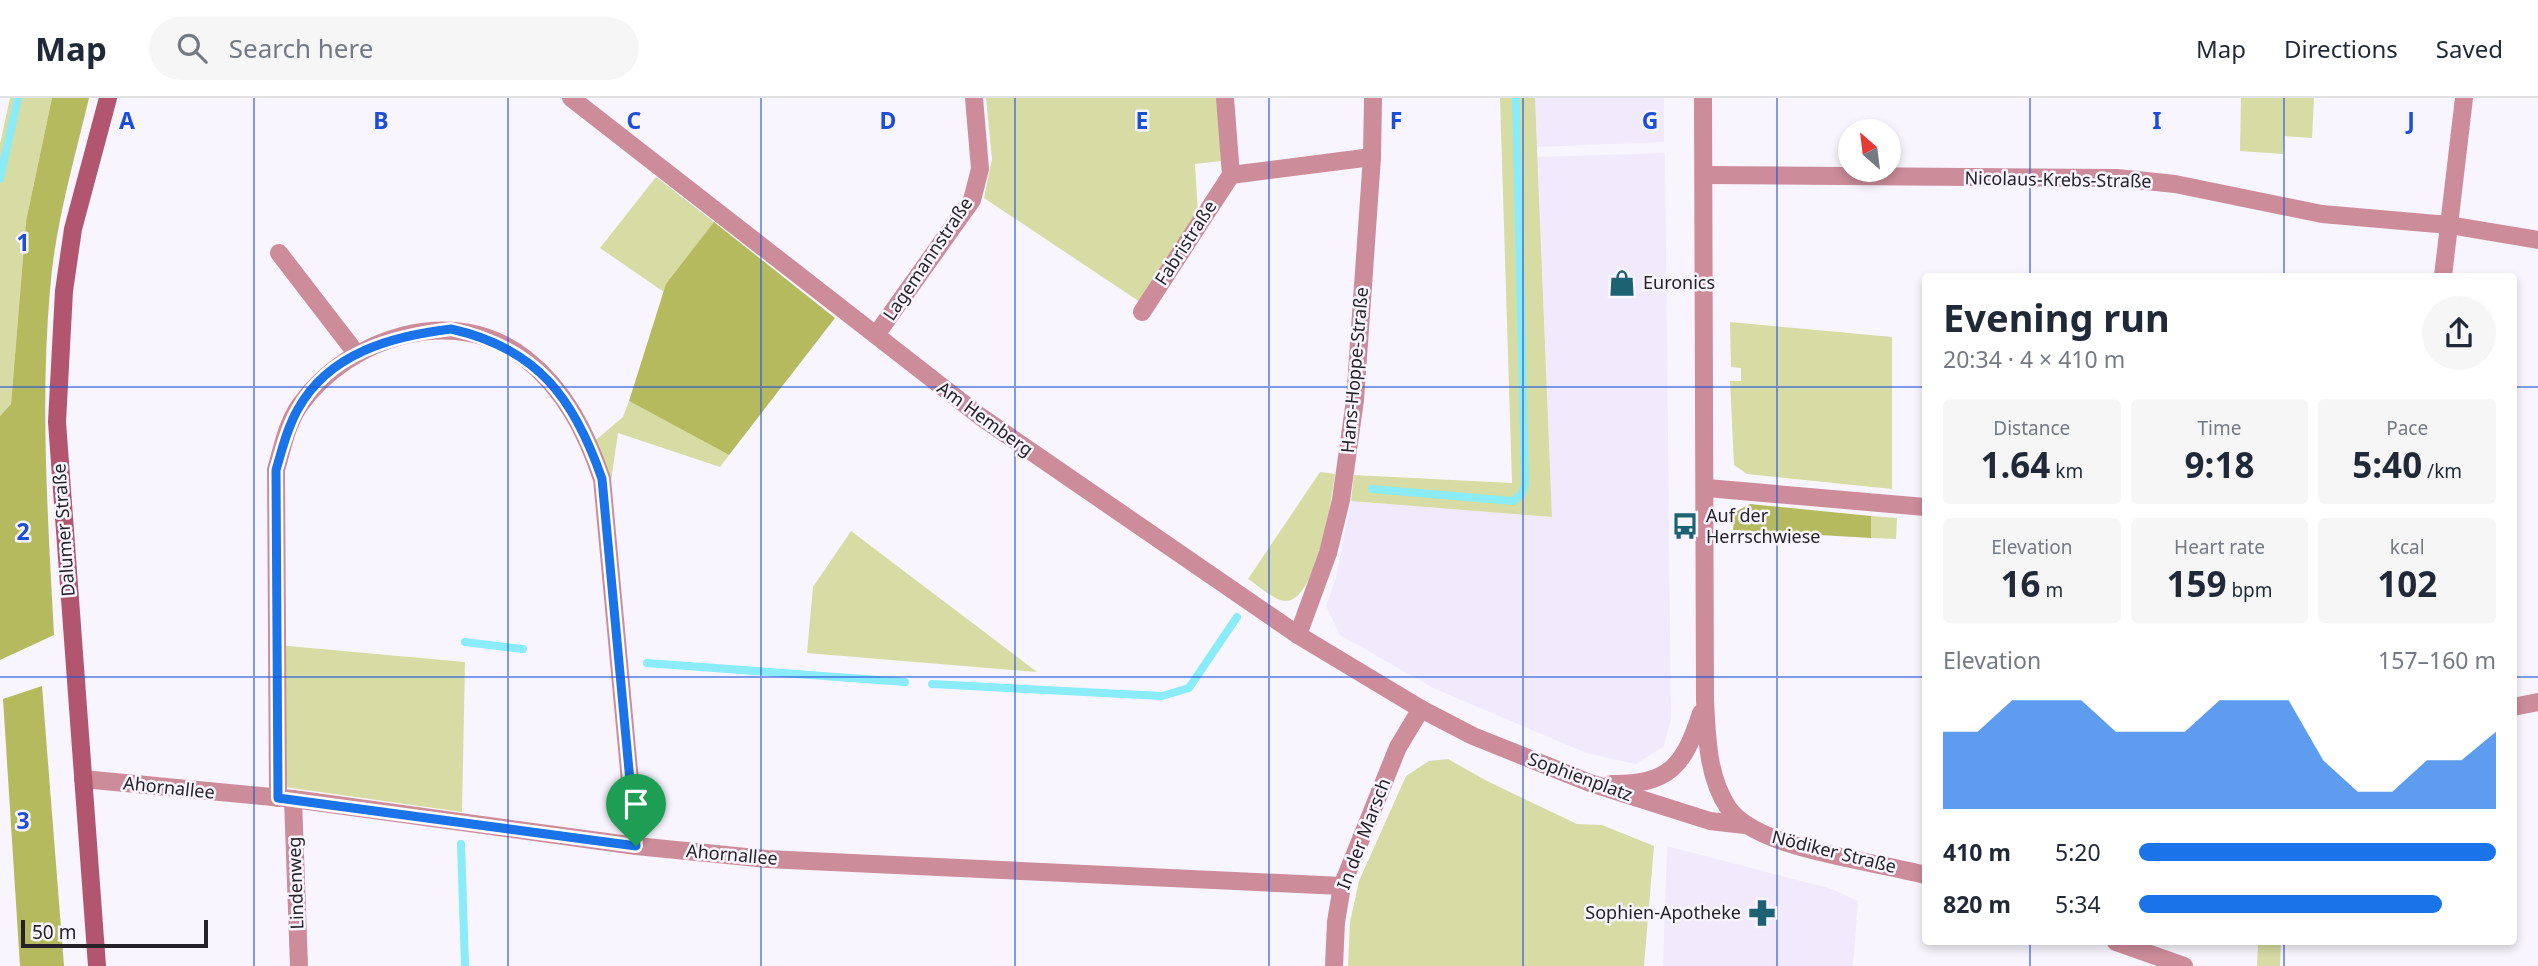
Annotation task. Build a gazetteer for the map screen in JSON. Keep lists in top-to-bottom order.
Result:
{
  "streets": {
    "street": [
      "Nicolaus-Krebs-Straße",
      "Fabristraße",
      "Lagemannstraße",
      "Hans-Hoppe-Straße",
      "Am Hemberg",
      "Dalumer Straße",
      "Sophienplatz",
      "Ahornallee",
      "In der Marsch",
      "Nödiker Straße",
      "Lindenweg"
    ]
  },
  "crossings": [
    ["Lagemannstraße", "Am Hemberg"],
    ["Hans-Hoppe-Straße", "Am Hemberg"],
    ["Am Hemberg", "Sophienplatz"],
    ["Am Hemberg", "In der Marsch"],
    ["Dalumer Straße", "Ahornallee"],
    ["Sophienplatz", "In der Marsch"],
    ["Sophienplatz", "Nödiker Straße"],
    ["Ahornallee", "In der Marsch"],
    ["Ahornallee", "Lindenweg"]
  ],
  "places": {
    "shop": ["Euronics"],
    "bus stop": ["Auf der Herrschwiese"],
    "pharmacy": ["Sophien-Apotheke"]
  },
  "scale_bar": "50 m",
  "north": "top left",
  "page": {
    "header": "Map",
    "search": "Search here",
    "nav": ["Map", "Directions", "Saved"],
    "heading": ["Evening run", "20:34 · 4 × 410 m"],
    "stats": [
      ["Distance", "1.64 km"],
      ["Time", "9:18"],
      ["Pace", "5:40 /km"],
      ["Elevation", "16 m"],
      ["Heart rate", "159 bpm"],
      ["kcal", "102"]
    ],
    "chart": ["Elevation", "157–160 m"],
    "list": [
      {
        "name": "410 m",
        "note": "5:20"
      },
      {
        "name": "820 m",
        "note": "5:34"
      }
    ],
    "scale": "50 m"
  },
  "grid": {
    "columns": [
      "A",
      "B",
      "C",
      "D",
      "E",
      "F",
      "G",
      "I",
      "J"
    ],
    "rows": ["1", "2", "3"]
  }
}
